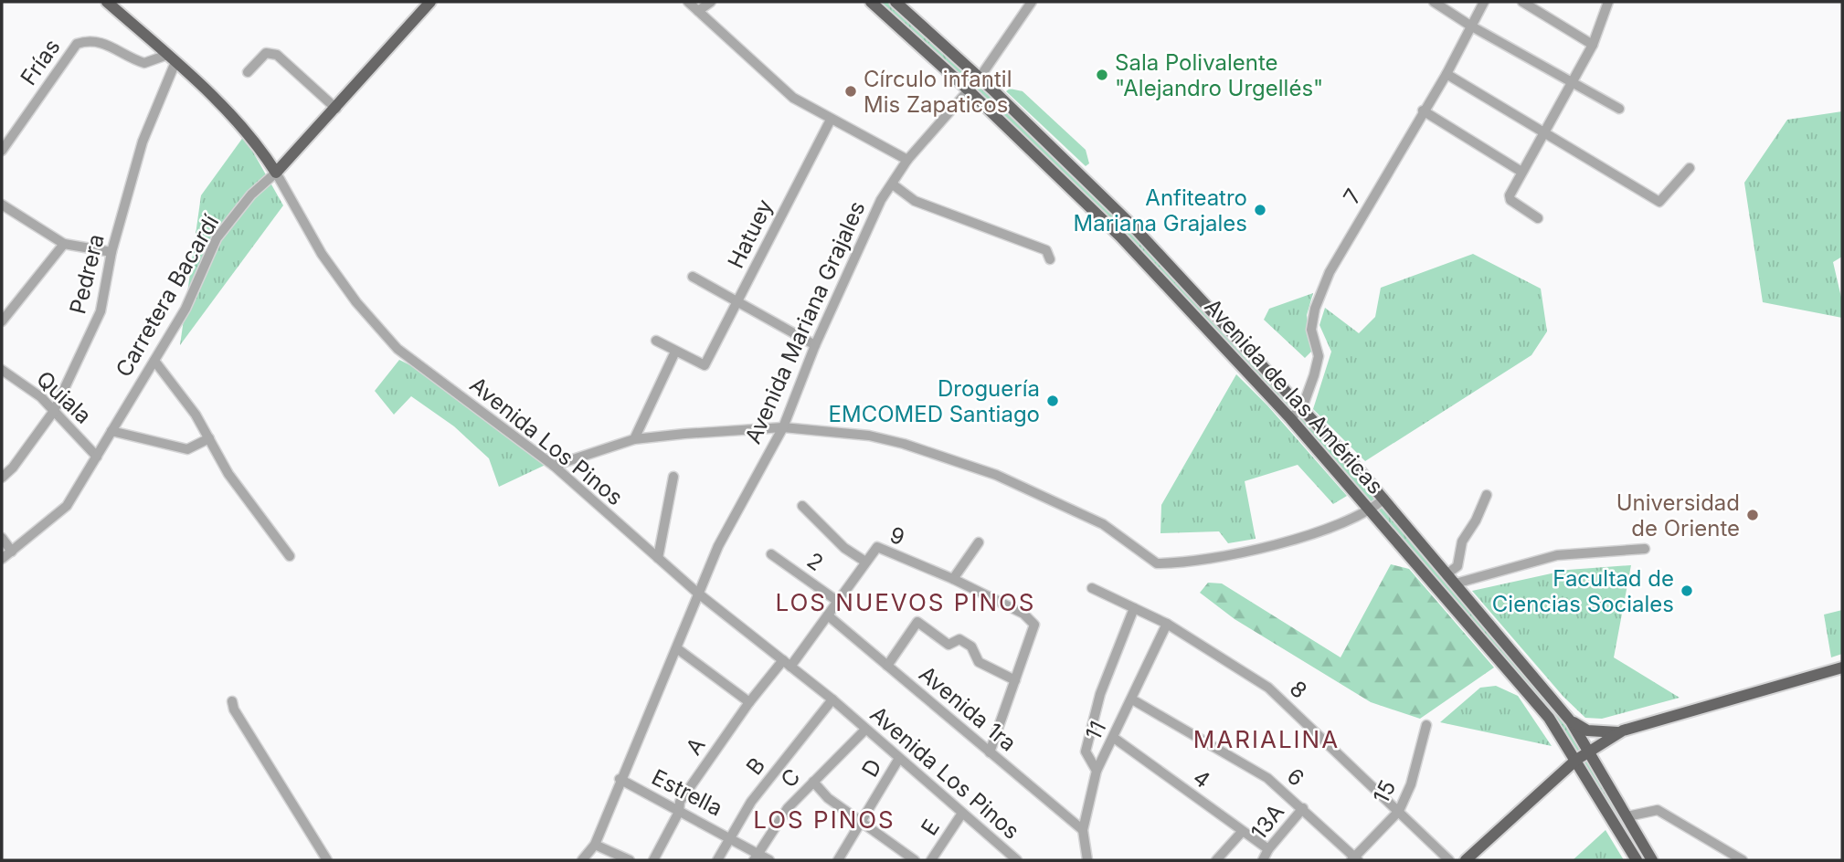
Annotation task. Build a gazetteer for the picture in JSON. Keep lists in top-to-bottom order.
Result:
{
  "streets": {
    "main road": ["Carretera Bacardí", "Avenida de las Américas", "Avenida Los Pinos"],
    "street": [
      "Frías",
      "7",
      "Hatuey",
      "Pedrera",
      "Avenida Mariana Grajales",
      "Quiala",
      "9",
      "2",
      "8",
      "Avenida 1ra",
      "11",
      "A",
      "B",
      "D",
      "6",
      "C",
      "4",
      "15",
      "Estrella",
      "13A",
      "E"
    ]
  },
  "crossings": [
    ["Frías", "Pedrera"],
    ["Frías", "Avenida Los Pinos"],
    ["7", "Avenida de las Américas"],
    ["Pedrera", "Quiala"],
    ["Pedrera", "Avenida Los Pinos"],
    ["Carretera Bacardí", "Quiala"],
    ["Carretera Bacardí", "Avenida Los Pinos"],
    ["Avenida Mariana Grajales", "Avenida de las Américas"],
    ["Avenida Mariana Grajales", "Avenida Los Pinos"],
    ["Avenida Mariana Grajales", "Estrella"],
    ["Avenida Los Pinos", "9"],
    ["Avenida Los Pinos", "A"],
    ["Avenida Los Pinos", "B"],
    ["Avenida Los Pinos", "D"],
    ["Avenida Los Pinos", "C"],
    ["Avenida Los Pinos", "E"],
    ["9", "2"],
    ["9", "Avenida 1ra"],
    ["9", "A"],
    ["8", "11"],
    ["8", "15"],
    ["Avenida 1ra", "11"],
    ["11", "6"],
    ["11", "4"],
    ["A", "Estrella"],
    ["B", "Estrella"],
    ["6", "15"],
    ["6", "13A"],
    ["C", "Estrella"],
    ["4", "13A"]
  ],
  "districts": ["LOS NUEVOS PINOS", "MARIALINA", "LOS PINOS"],
  "places": [
    "Sala Polivalente \"Alejandro Urgellés\"",
    "Círculo infantil Mis Zapaticos",
    "Anfiteatro Mariana Grajales",
    "Droguería EMCOMED Santiago",
    "Universidad de Oriente",
    "Facultad de Ciencias Sociales"
  ]
}
